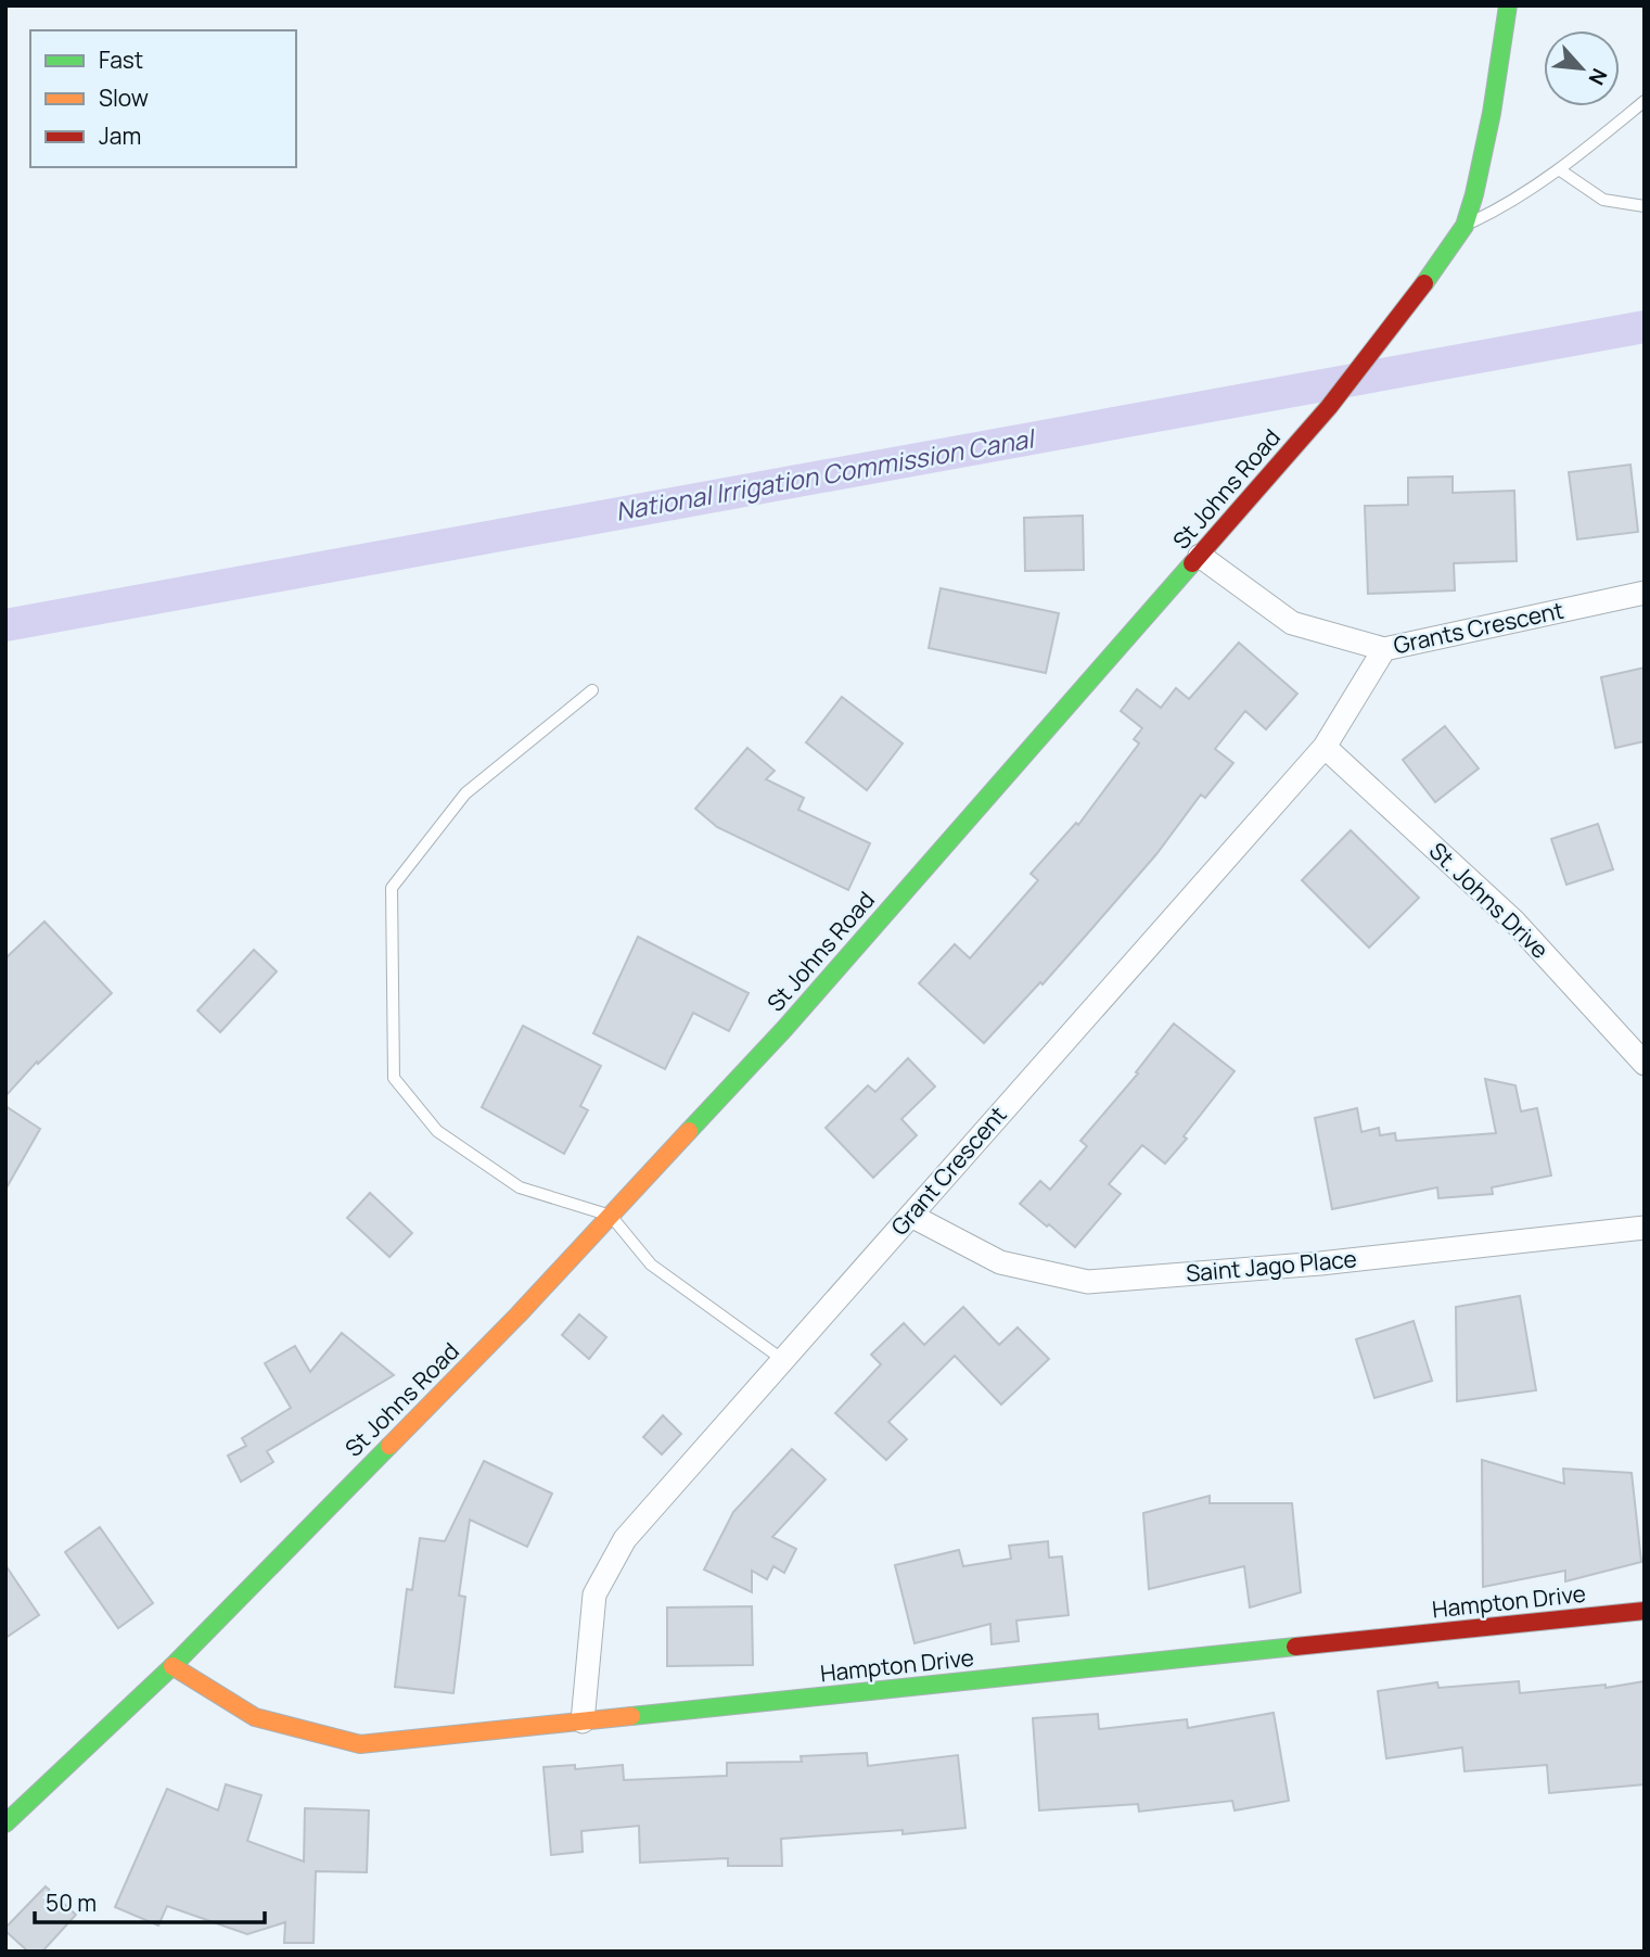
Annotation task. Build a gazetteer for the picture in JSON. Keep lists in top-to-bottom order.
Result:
{
  "streets": {
    "street": [
      "St Johns Road",
      "Grants Crescent",
      "St. Johns Drive",
      "Grant Crescent",
      "Saint Jago Place",
      "Hampton Drive"
    ]
  },
  "crossings": [
    ["St Johns Road", "Grants Crescent"],
    ["St Johns Road", "Hampton Drive"],
    ["Grants Crescent", "Grant Crescent"],
    ["St. Johns Drive", "Grant Crescent"],
    ["Grant Crescent", "Saint Jago Place"],
    ["Grant Crescent", "Hampton Drive"]
  ],
  "water": ["National Irrigation Commission Canal"],
  "legend": ["Fast", "Slow", "Jam"],
  "scale_bar": "50 m",
  "north": "bottom right"
}
